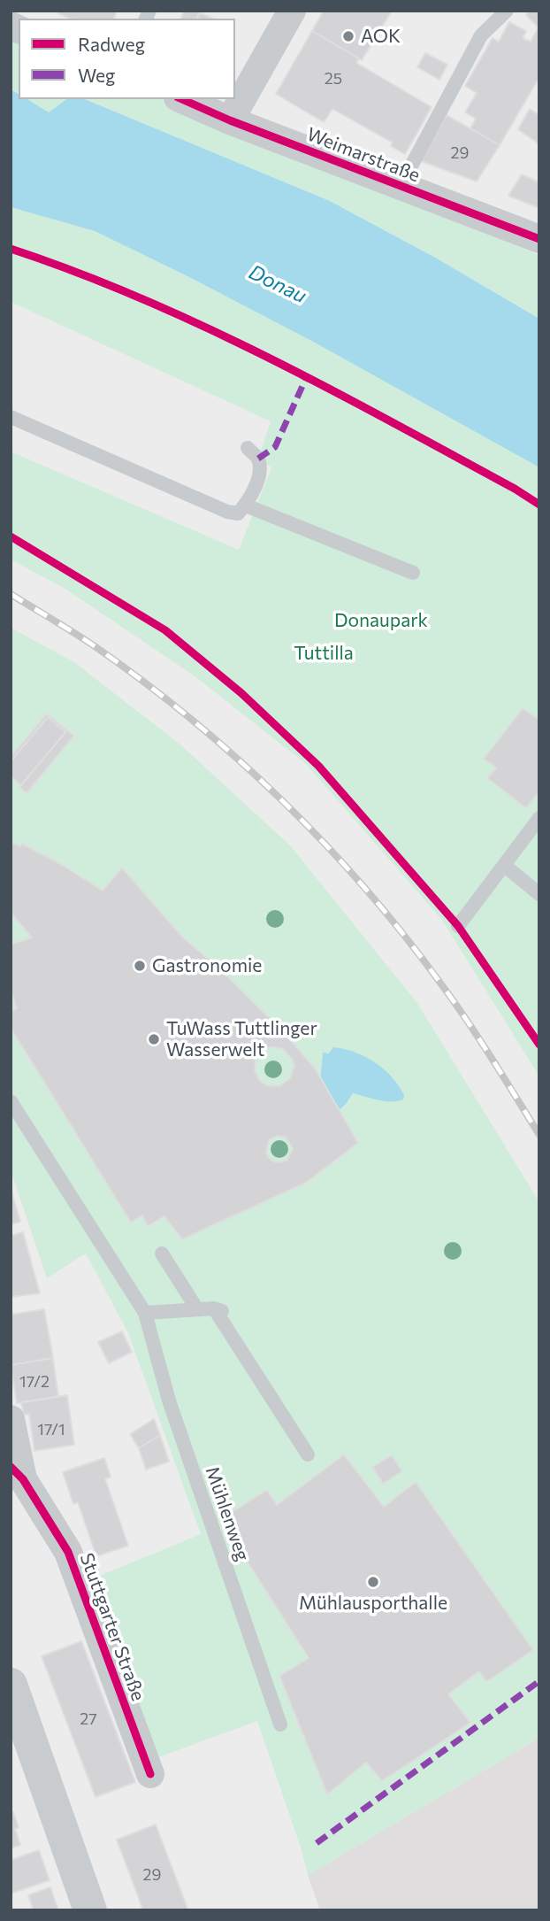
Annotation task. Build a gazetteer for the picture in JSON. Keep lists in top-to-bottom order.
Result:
{
  "streets": {
    "street": ["Weimarstraße", "Stuttgarter Straße"],
    "lane": ["Mühlenweg"]
  },
  "water": ["Donau"],
  "parks": ["Donaupark", "Tuttilla"],
  "places": [
    "AOK",
    "Gastronomie",
    "TuWass Tuttlinger Wasserwelt",
    "Mühlausporthalle"
  ],
  "house_numbers": [
    "25",
    "29",
    "17/2",
    "17/1",
    "27",
    "29"
  ],
  "legend": ["Radweg", "Weg"]
}
